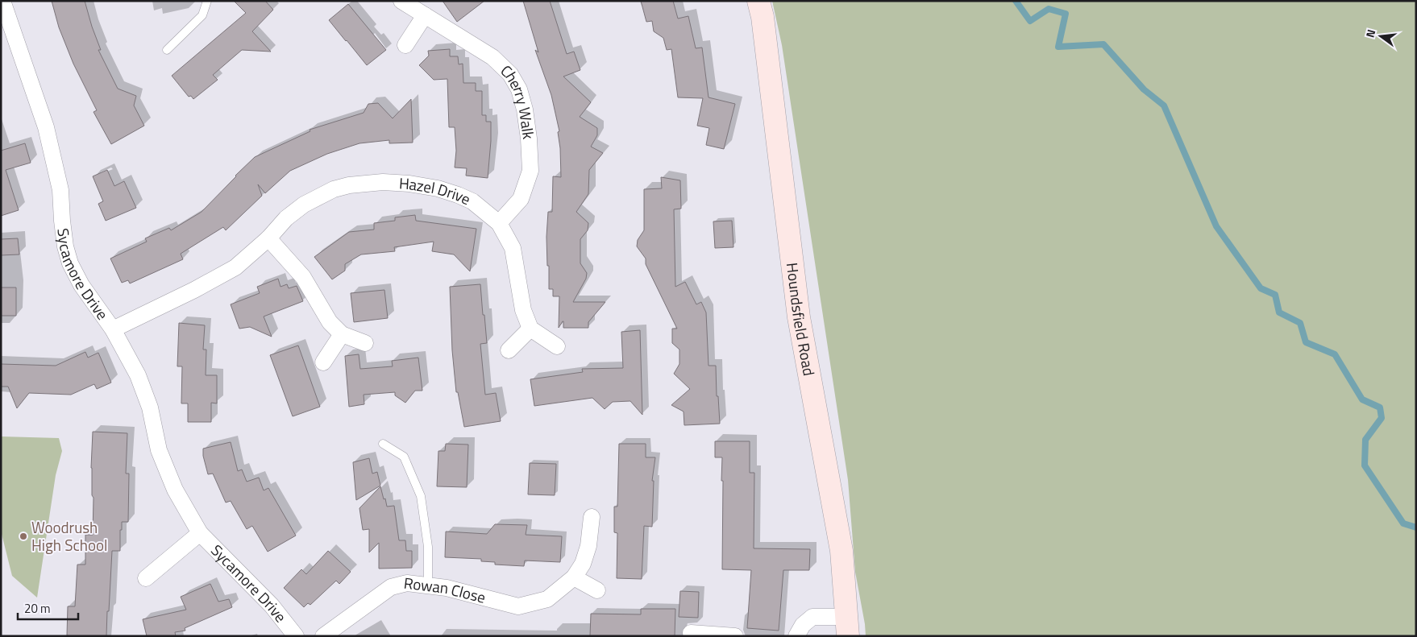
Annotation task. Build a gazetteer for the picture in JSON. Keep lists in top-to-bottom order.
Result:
{
  "streets": {
    "street": [
      "Cherry Walk",
      "Hazel Drive",
      "Sycamore Drive",
      "Houndsfield Road",
      "Rowan Close"
    ]
  },
  "crossings": [
    ["Cherry Walk", "Hazel Drive"],
    ["Hazel Drive", "Sycamore Drive"]
  ],
  "places": ["Woodrush High School"],
  "scale_bar": "20 m",
  "north": "left"
}
